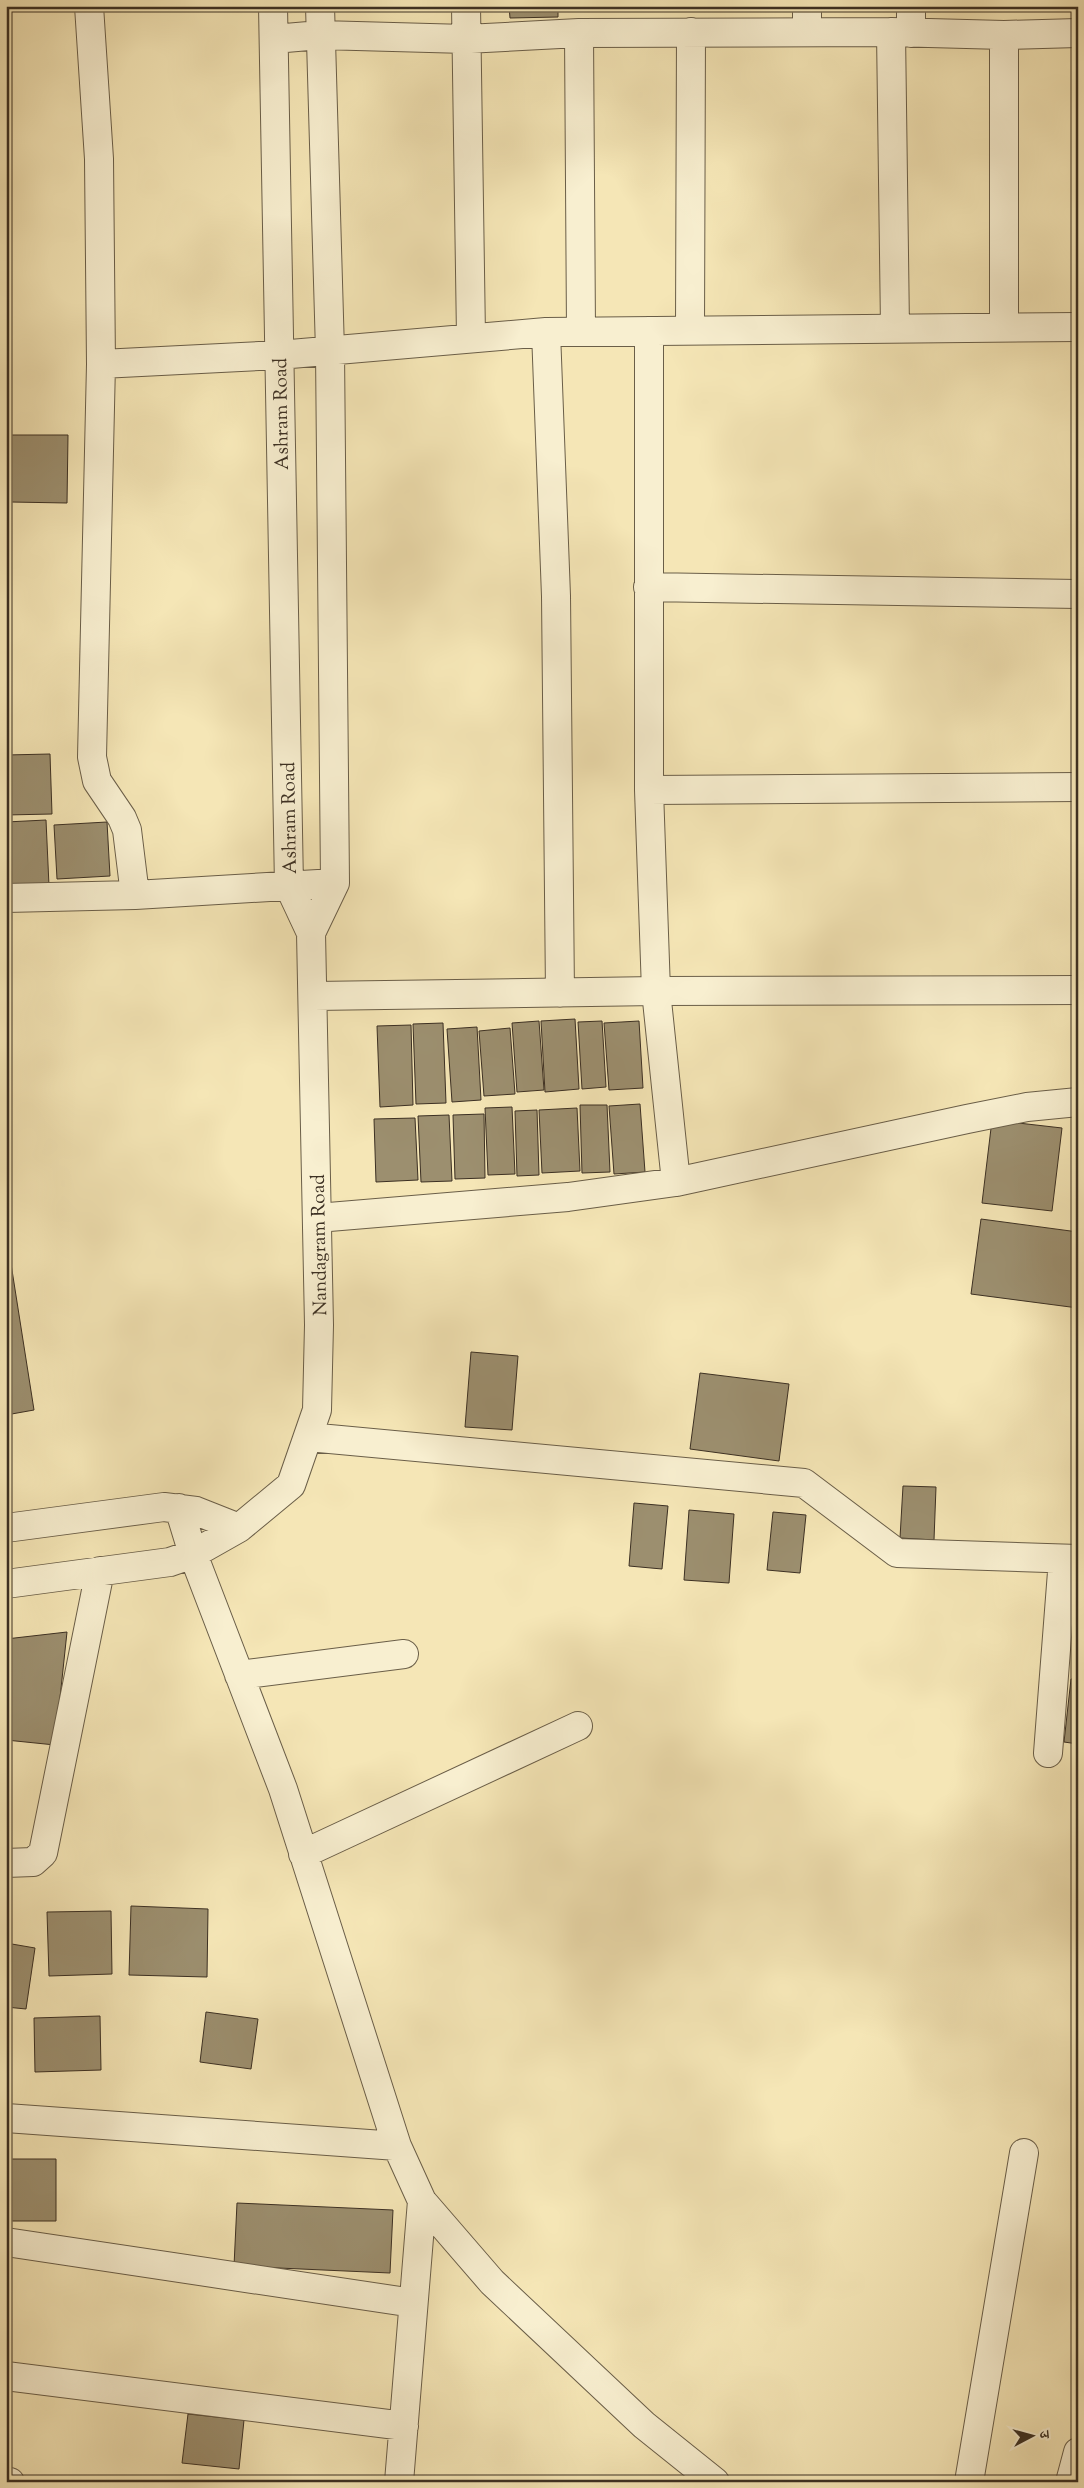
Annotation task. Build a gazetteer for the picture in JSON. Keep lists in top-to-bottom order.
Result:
{
  "streets": {
    "street": ["Ashram Road", "Nandagram Road"]
  },
  "crossings": [
    ["Ashram Road", "Nandagram Road"]
  ],
  "north": "right"
}
